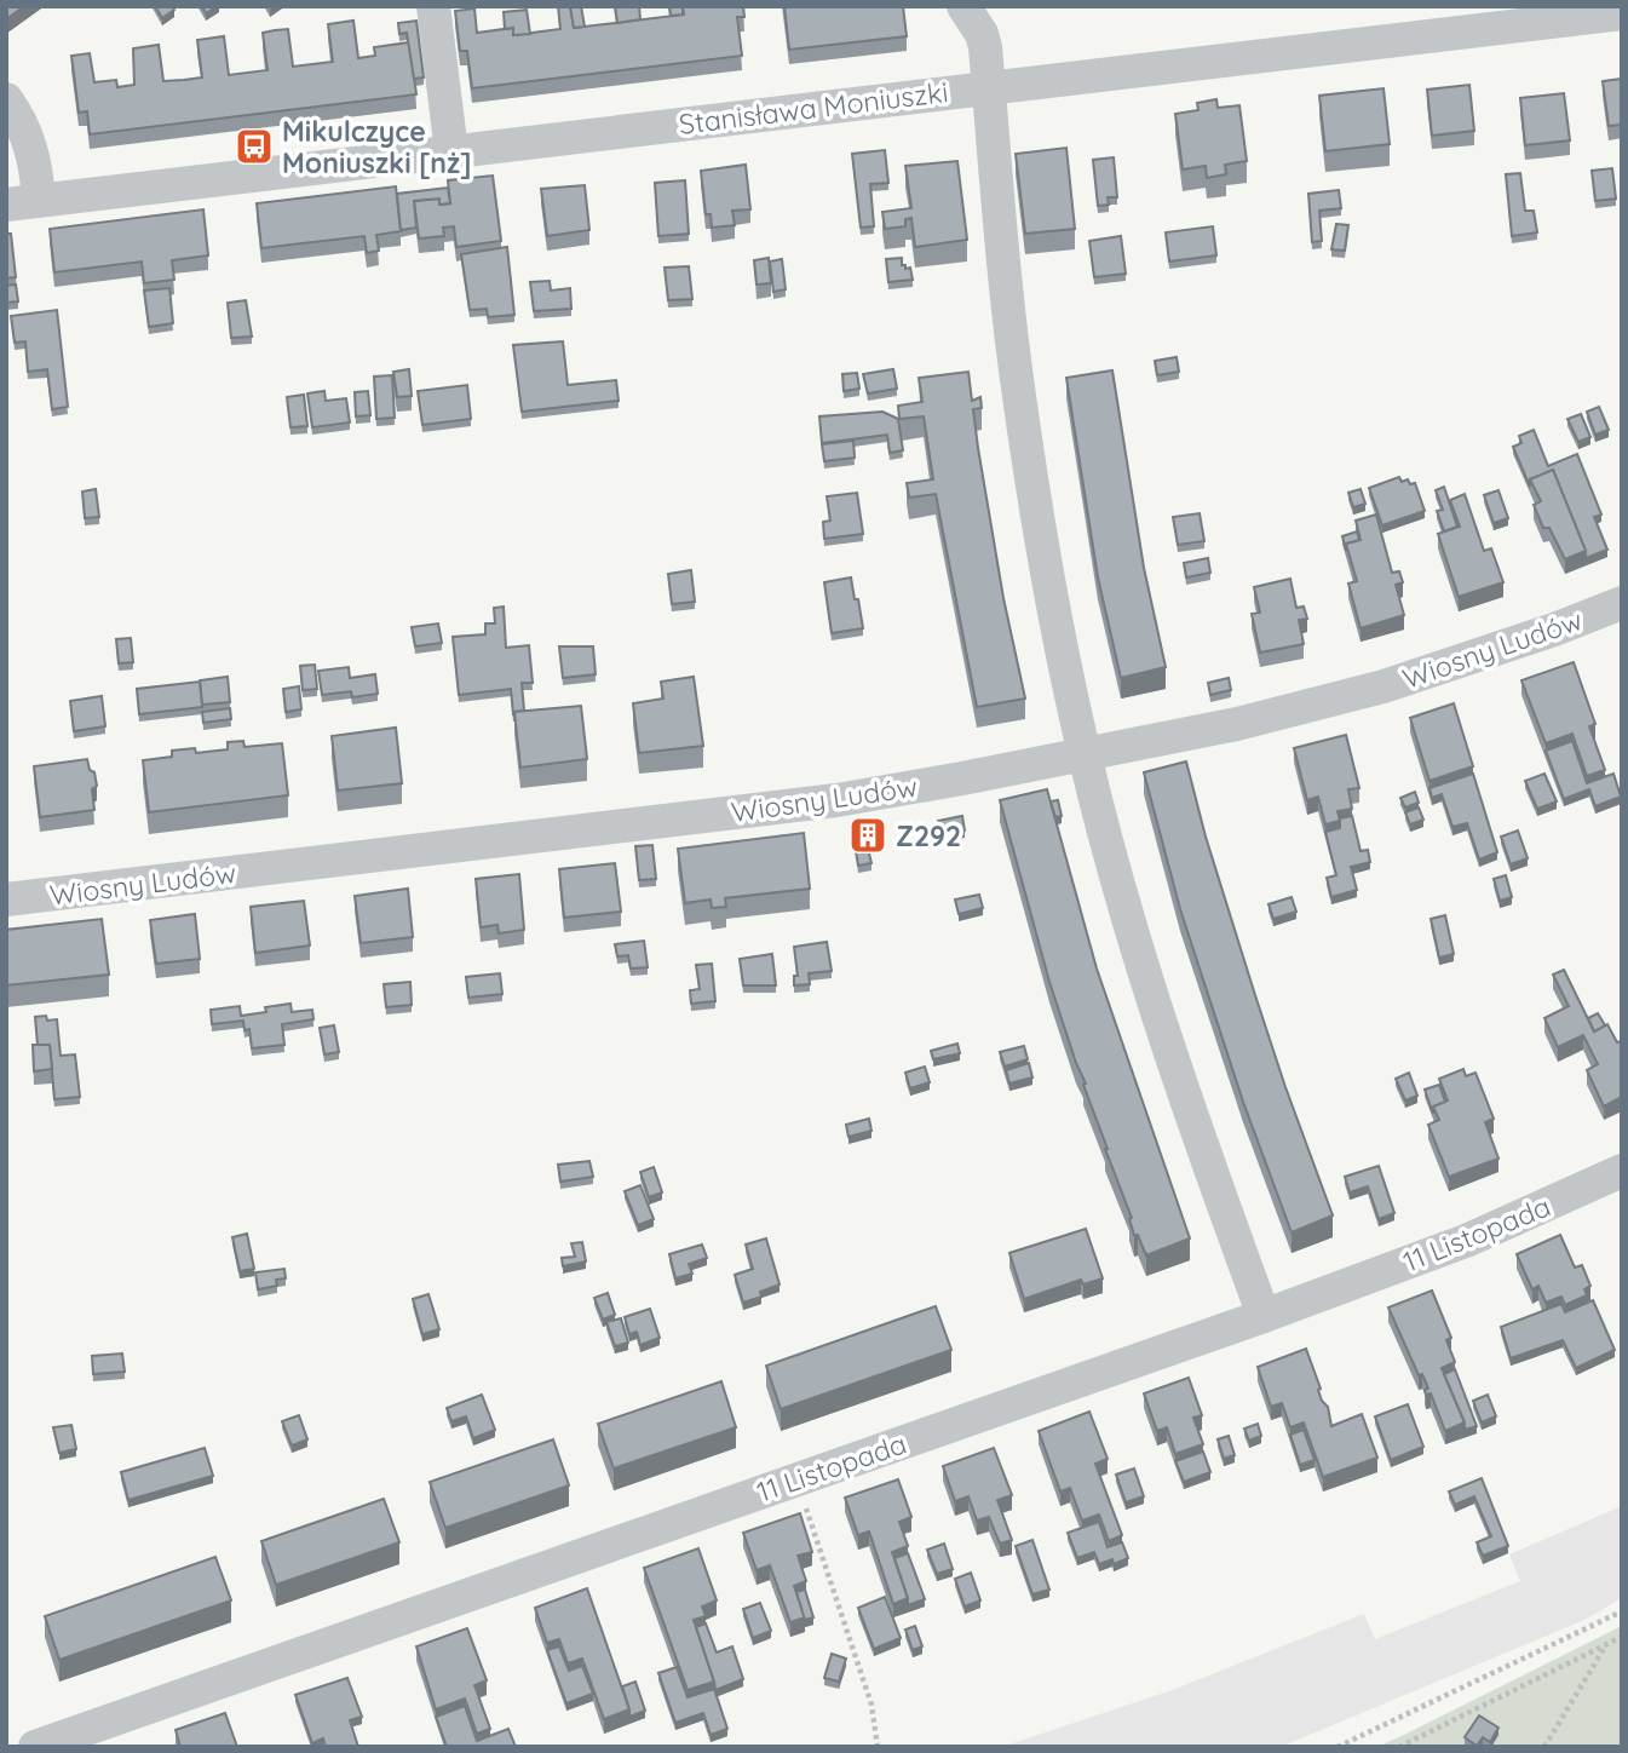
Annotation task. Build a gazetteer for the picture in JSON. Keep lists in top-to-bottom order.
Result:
{
  "streets": {
    "street": ["Stanisława Moniuszki", "Wiosny Ludów", "11 Listopada"]
  },
  "places": {
    "bus stop": ["Mikulczyce Moniuszki [nż]"],
    "building": ["Z292"]
  }
}
